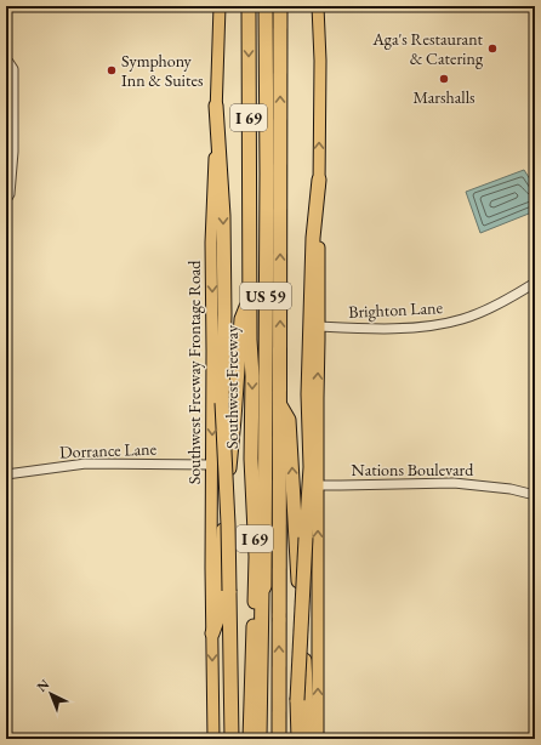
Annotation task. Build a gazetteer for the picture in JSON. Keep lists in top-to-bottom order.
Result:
{
  "streets": {
    "highway": ["I 69", "US 59", "Southwest Freeway"],
    "main road": ["Southwest Freeway Frontage Road"],
    "street": ["Brighton Lane", "Dorrance Lane", "Nations Boulevard"]
  },
  "crossings": [
    ["Southwest Freeway Frontage Road", "Dorrance Lane"]
  ],
  "one_way": ["Southwest Freeway Frontage Road"],
  "places": ["Aga's Restaurant & Catering", "Symphony Inn & Suites", "Marshalls"],
  "north": "top left"
}
